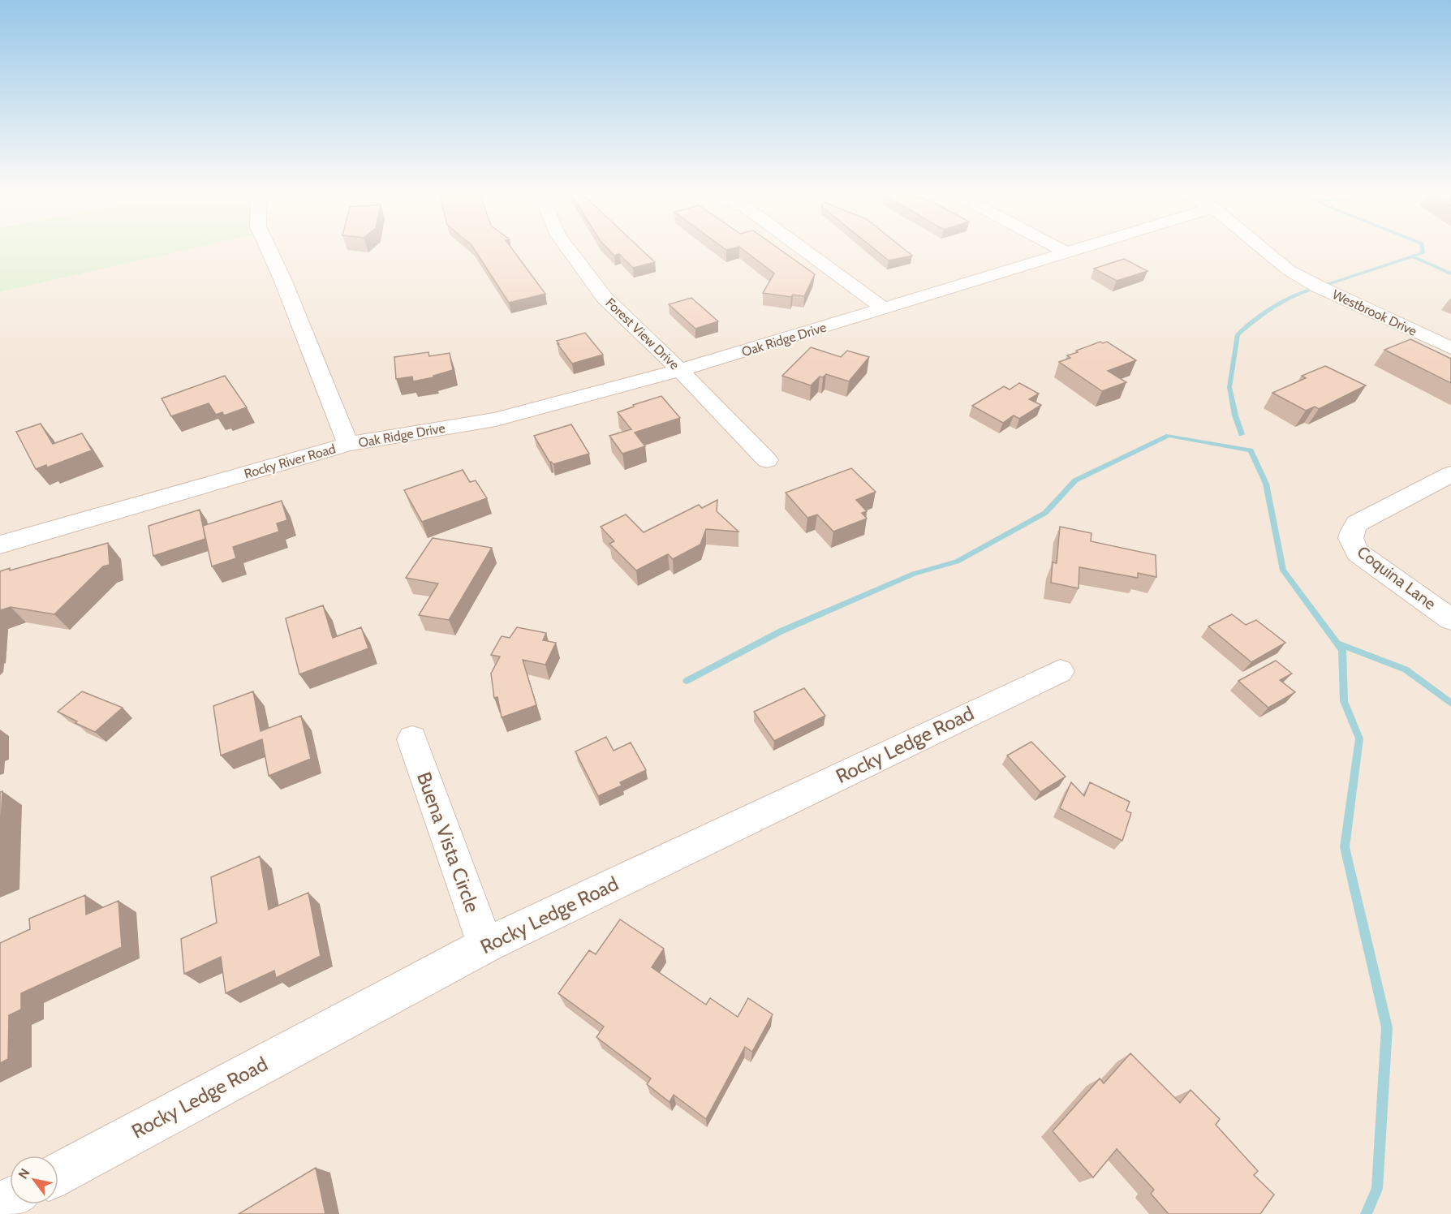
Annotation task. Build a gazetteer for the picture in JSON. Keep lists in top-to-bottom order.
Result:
{
  "streets": {
    "street": [
      "Westbrook Drive",
      "Forest View Drive",
      "Oak Ridge Drive",
      "Rocky River Road",
      "Coquina Lane",
      "Rocky Ledge Road",
      "Buena Vista Circle"
    ]
  },
  "crossings": [
    ["Forest View Drive", "Oak Ridge Drive"],
    ["Oak Ridge Drive", "Rocky River Road"],
    ["Rocky Ledge Road", "Buena Vista Circle"]
  ],
  "north": "top left"
}
